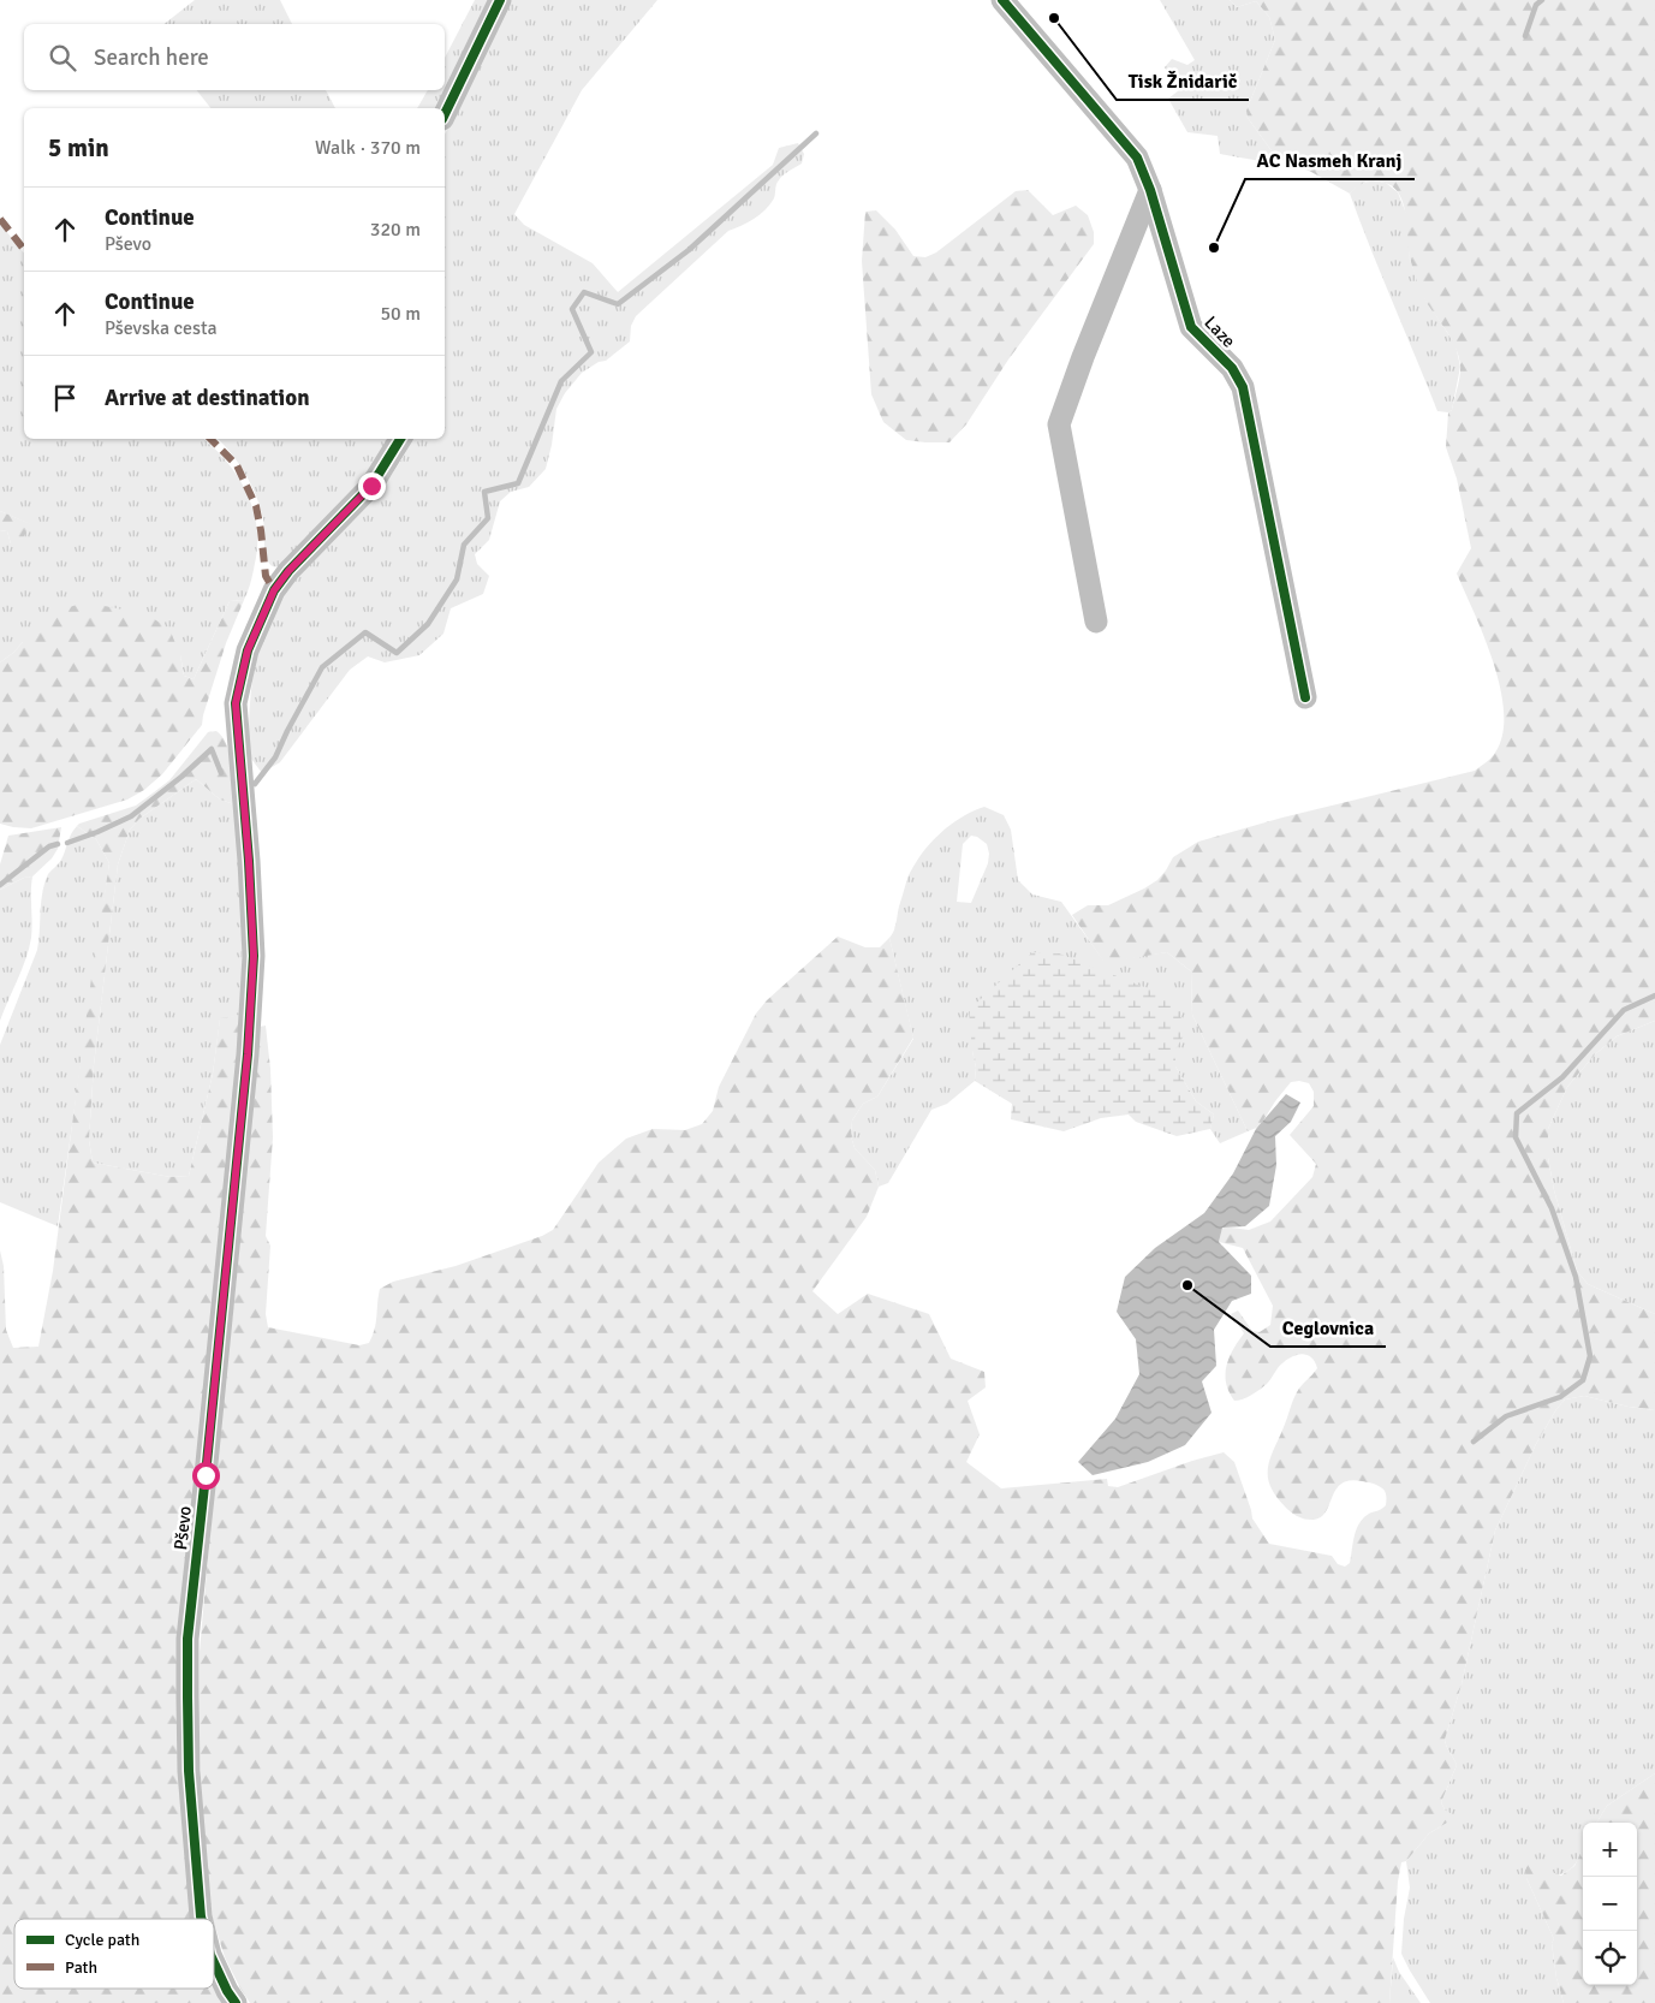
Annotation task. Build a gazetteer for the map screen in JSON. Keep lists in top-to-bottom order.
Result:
{
  "streets": {
    "street": ["Laze", "Pševo"]
  },
  "places": ["Tisk Žnidarič", "AC Nasmeh Kranj", "Ceglovnica"],
  "legend": ["Cycle path", "Path"],
  "page": {
    "search": "Search here",
    "heading": ["5 min", "Walk · 370 m"],
    "list": [
      ["Continue", "Pševo", "320 m"],
      ["Continue", "Pševska cesta", "50 m"],
      "Arrive at destination"
    ],
    "map_buttons": ["+", "−"]
  }
}
